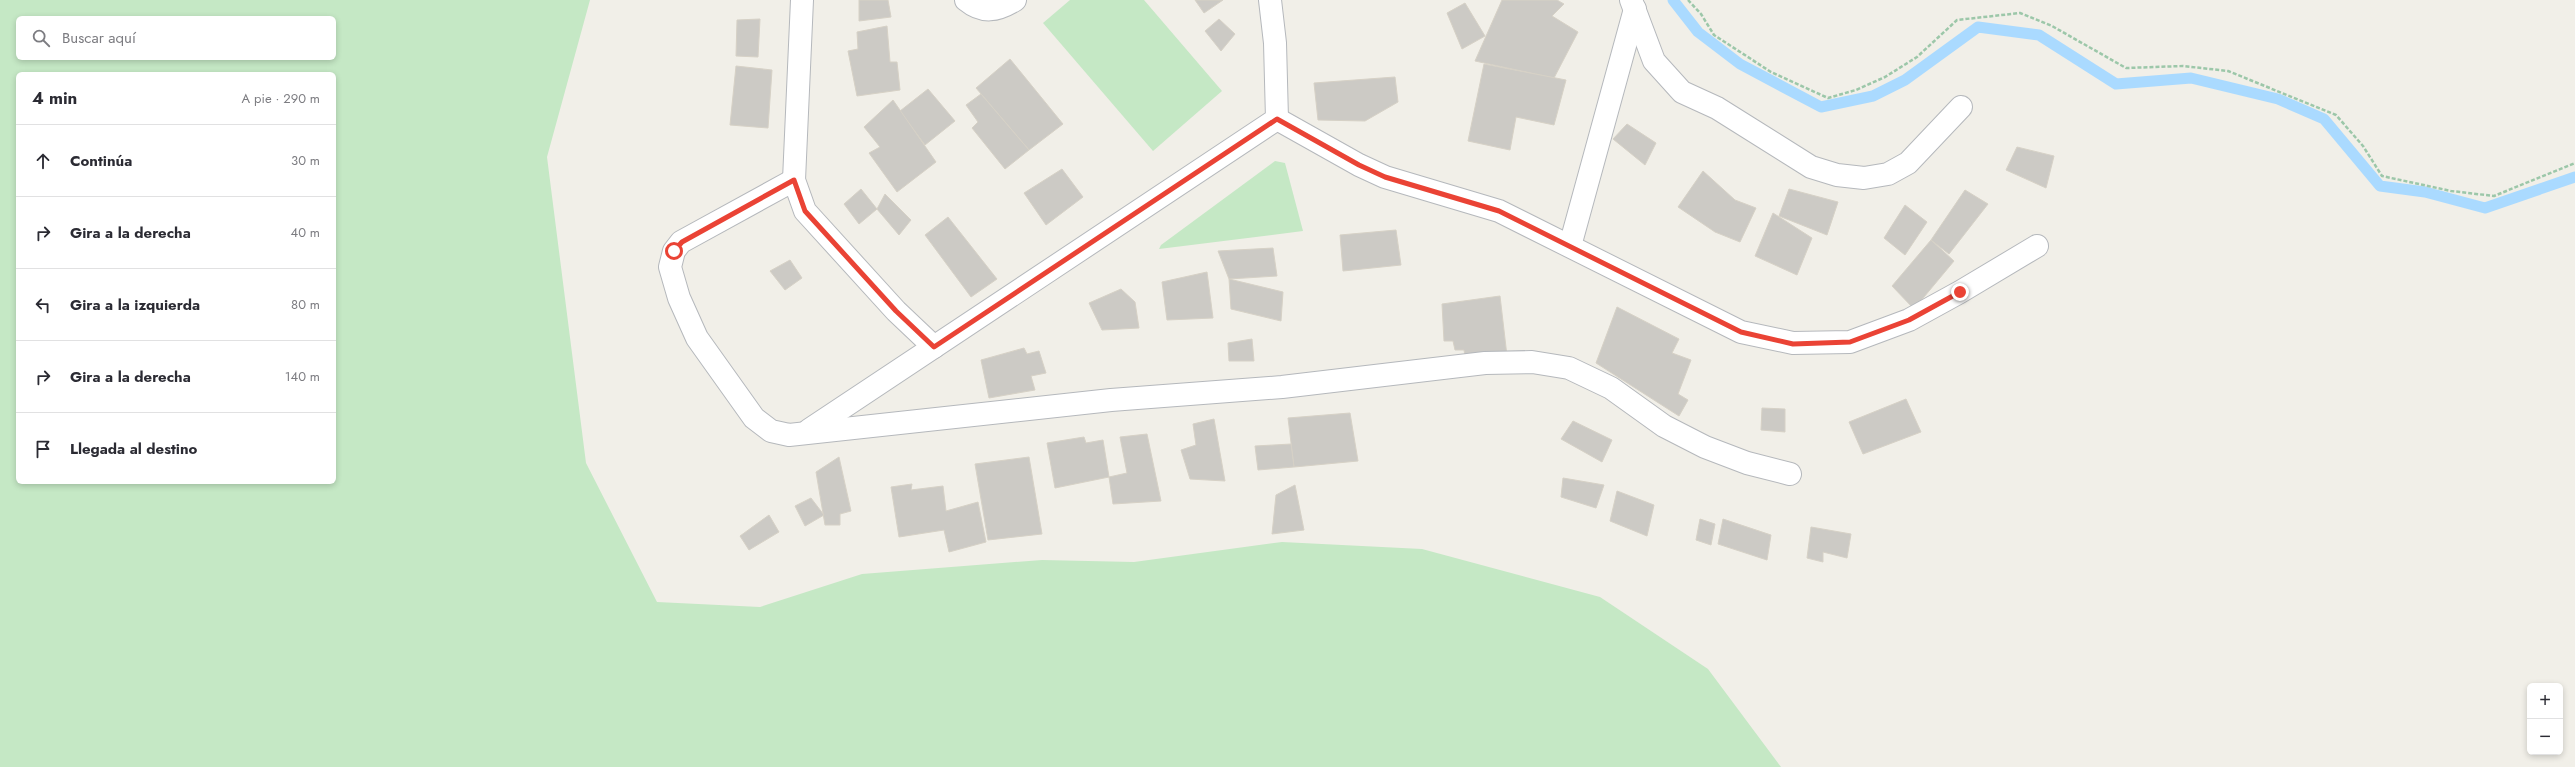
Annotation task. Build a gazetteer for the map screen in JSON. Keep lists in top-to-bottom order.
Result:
{
  "page": {
    "search": "Buscar aquí",
    "heading": ["4 min", "A pie · 290 m"],
    "list": [
      ["Continúa", "30 m"],
      ["Gira a la derecha", "40 m"],
      ["Gira a la izquierda", "80 m"],
      ["Gira a la derecha", "140 m"],
      "Llegada al destino"
    ],
    "map_buttons": ["+", "−"]
  }
}
